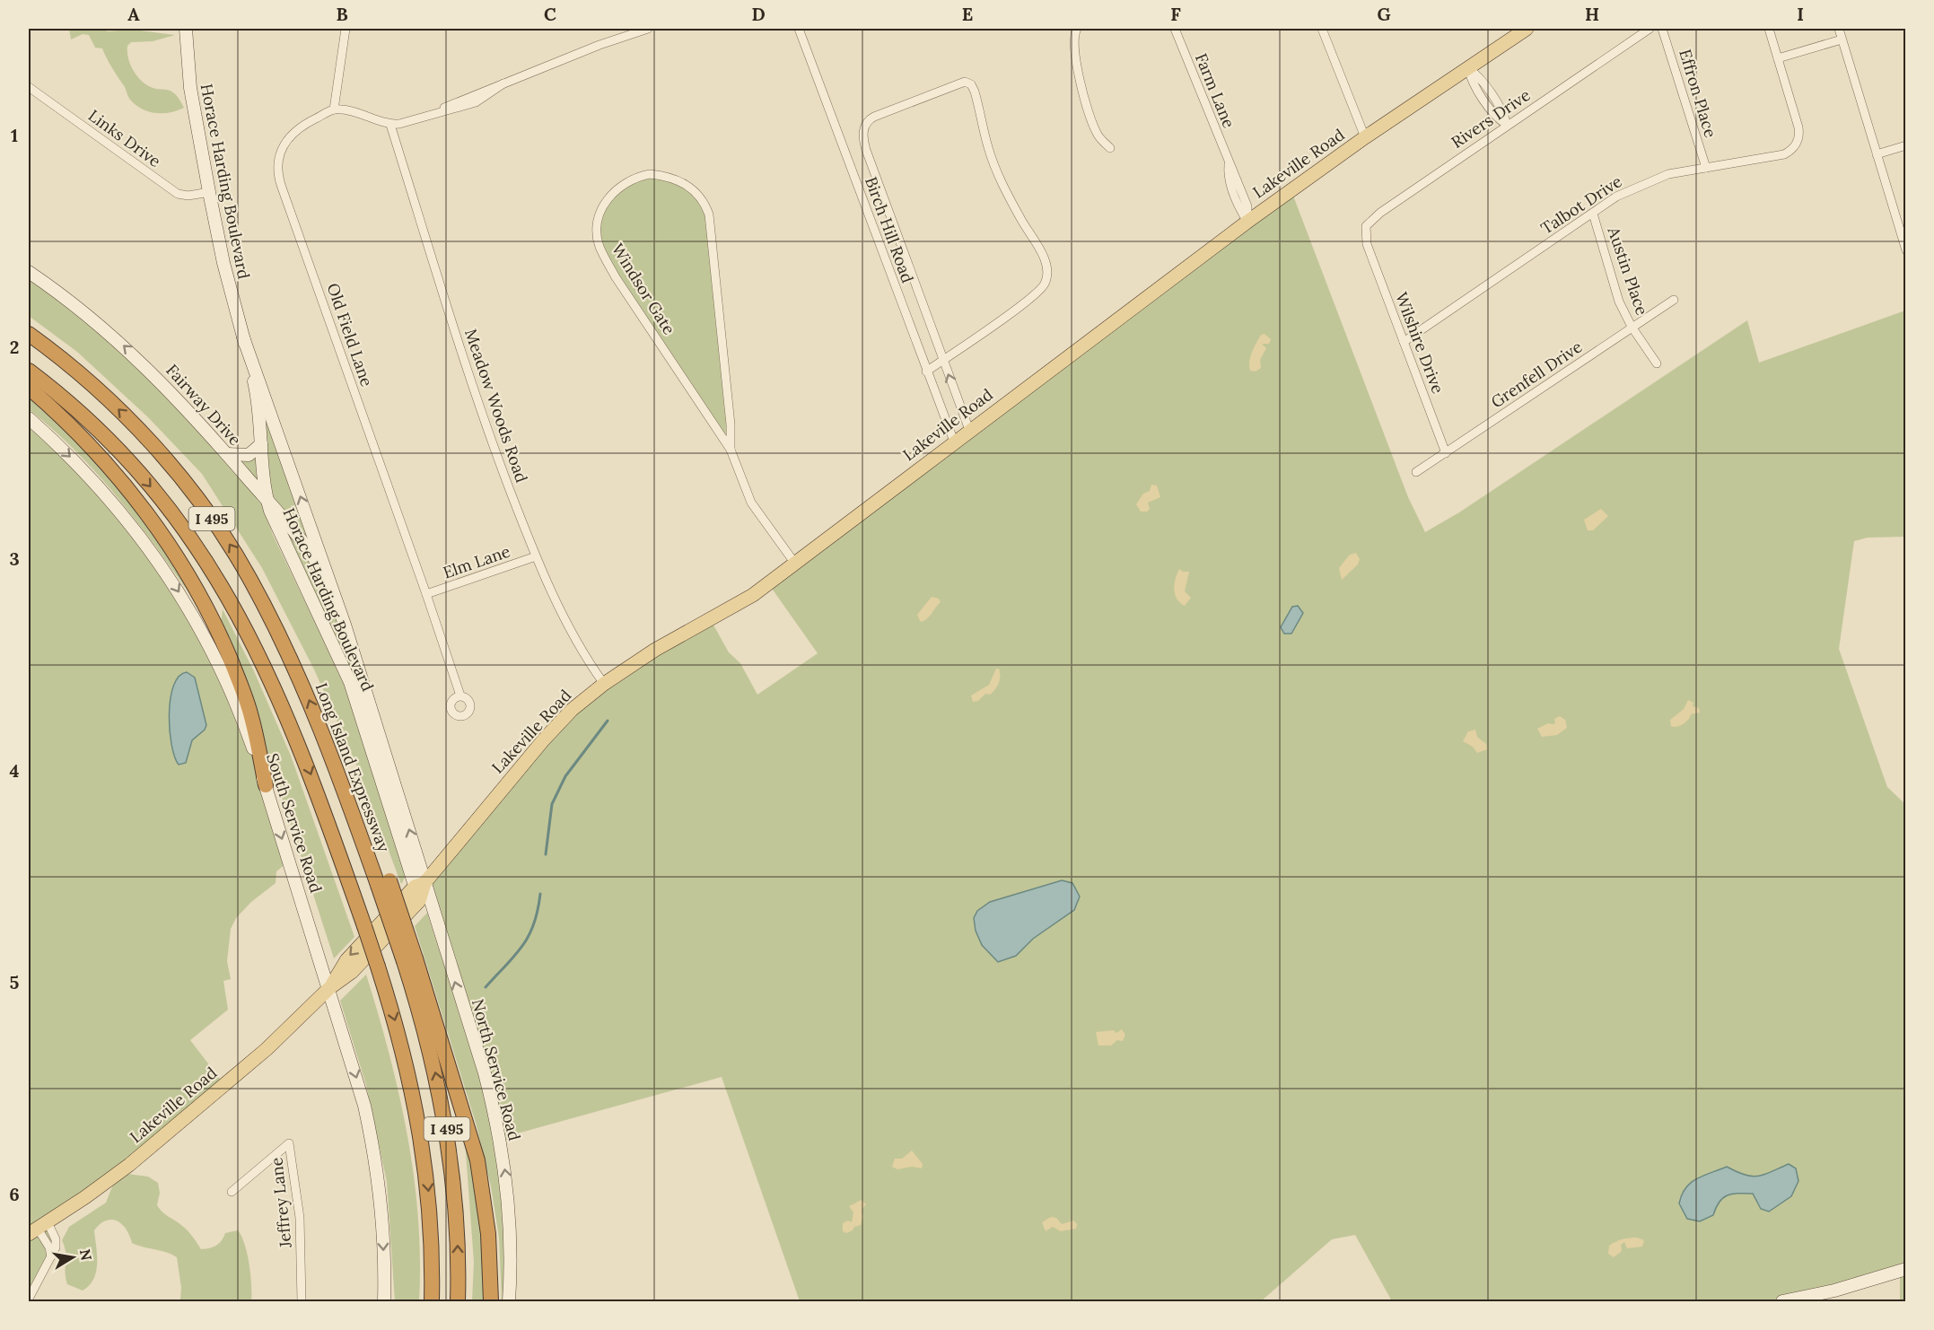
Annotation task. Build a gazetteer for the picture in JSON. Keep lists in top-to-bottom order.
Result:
{
  "streets": {
    "highway": ["I 495", "Long Island Expressway"],
    "main road": [
      "Lakeville Road",
      "Horace Harding Boulevard",
      "Fairway Drive",
      "South Service Road",
      "North Service Road"
    ],
    "street": [
      "Farm Lane",
      "Effron Place",
      "Rivers Drive",
      "Links Drive",
      "Talbot Drive",
      "Birch Hill Road",
      "Austin Place",
      "Windsor Gate",
      "Old Field Lane",
      "Wilshire Drive",
      "Grenfell Drive",
      "Meadow Woods Road",
      "Elm Lane",
      "Jeffrey Lane"
    ]
  },
  "crossings": [
    ["Farm Lane", "Lakeville Road"],
    ["Effron Place", "Talbot Drive"],
    ["Rivers Drive", "Wilshire Drive"],
    ["Links Drive", "Horace Harding Boulevard"],
    ["Lakeville Road", "Horace Harding Boulevard"],
    ["Lakeville Road", "Birch Hill Road"],
    ["Lakeville Road", "Windsor Gate"],
    ["Lakeville Road", "Meadow Woods Road"],
    ["Lakeville Road", "South Service Road"],
    ["Lakeville Road", "North Service Road"],
    ["Horace Harding Boulevard", "Fairway Drive"],
    ["Horace Harding Boulevard", "North Service Road"],
    ["Talbot Drive", "Austin Place"],
    ["Talbot Drive", "Wilshire Drive"],
    ["Austin Place", "Grenfell Drive"],
    ["Old Field Lane", "Elm Lane"],
    ["Wilshire Drive", "Grenfell Drive"],
    ["Meadow Woods Road", "Elm Lane"],
    ["I 495", "Long Island Expressway"]
  ],
  "one_way": ["Fairway Drive", "South Service Road", "North Service Road"],
  "north": "right",
  "grid": {
    "columns": [
      "A",
      "B",
      "C",
      "D",
      "E",
      "F",
      "G",
      "H",
      "I"
    ],
    "rows": [
      "1",
      "2",
      "3",
      "4",
      "5",
      "6"
    ]
  }
}
